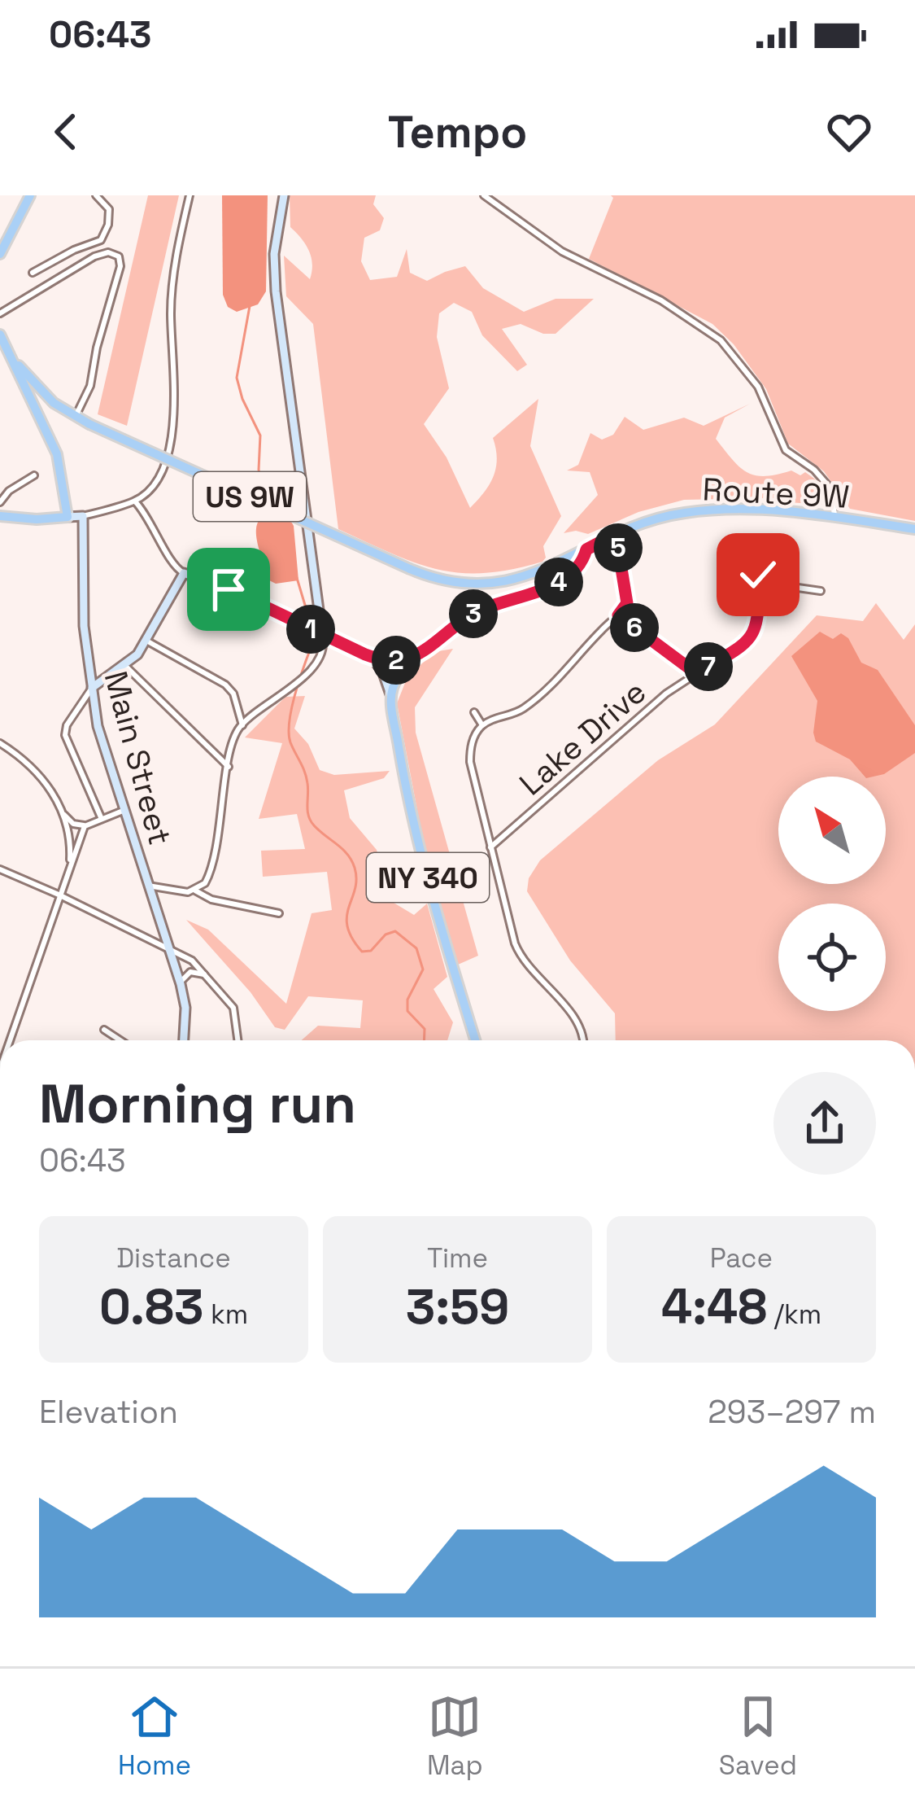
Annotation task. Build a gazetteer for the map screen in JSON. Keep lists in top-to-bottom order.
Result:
{
  "streets": {
    "main road": [
      "Route 9W",
      "US 9W",
      "Main Street",
      "NY 340"
    ],
    "street": ["Lake Drive"]
  },
  "crossings": [
    ["Route 9W", "US 9W"]
  ],
  "north": "top left",
  "page": {
    "status": "06:43",
    "header": "Tempo",
    "pins": [
      "5",
      "4",
      "3",
      "6",
      "1",
      "2",
      "7"
    ],
    "heading": ["Morning run", "06:43"],
    "stats": [
      ["Distance", "0.83 km"],
      ["Time", "3:59"],
      ["Pace", "4:48 /km"]
    ],
    "chart": ["Elevation", "293–297 m"],
    "tabs": ["Home", "Map", "Saved"]
  }
}
